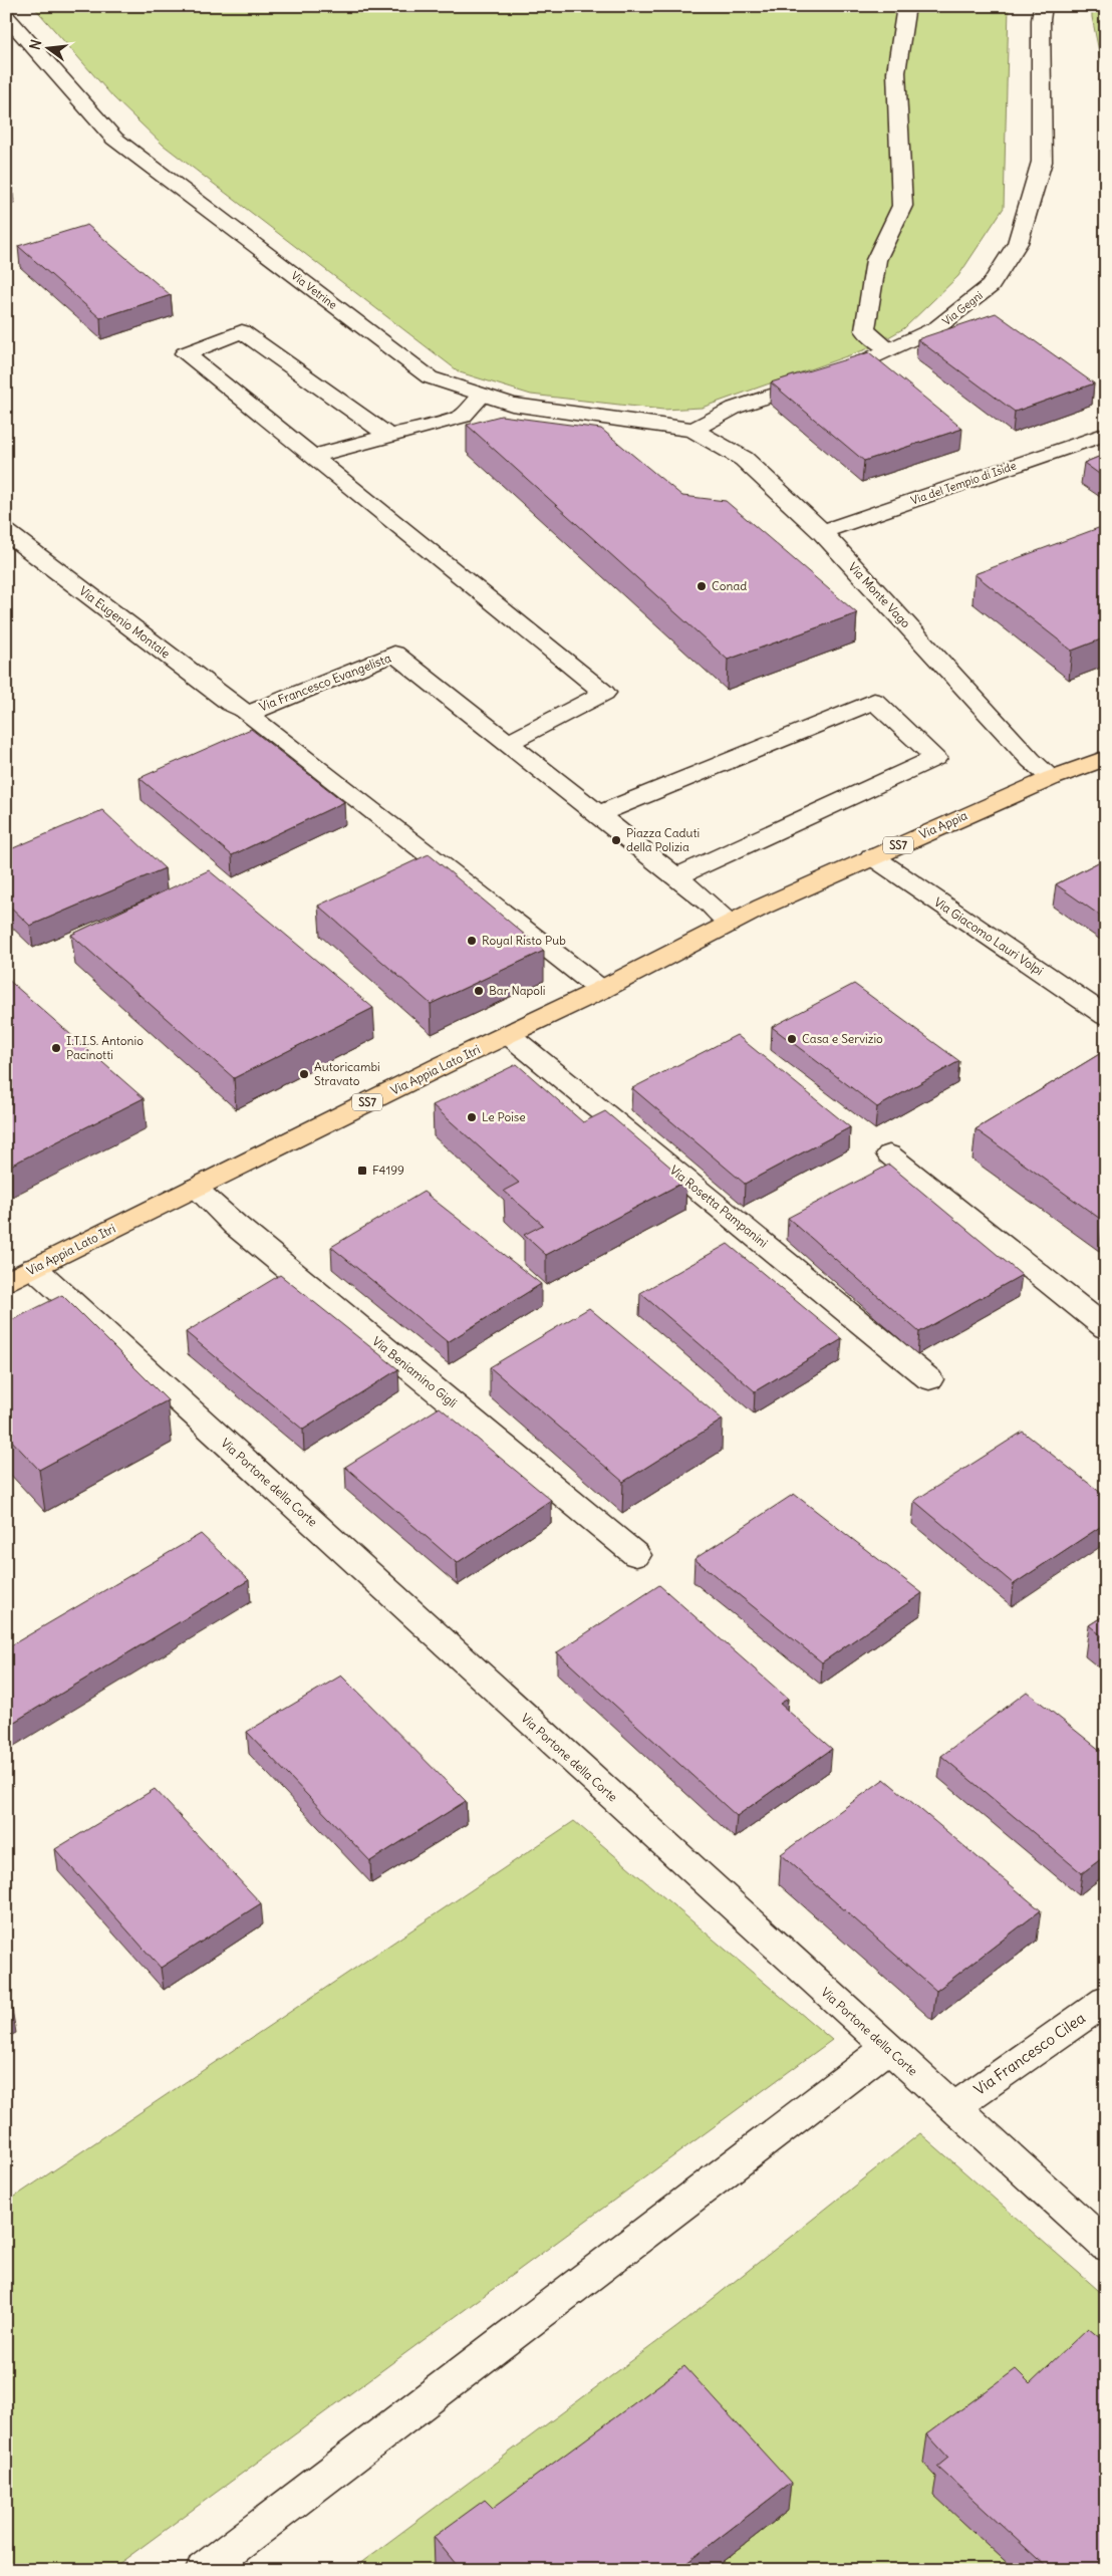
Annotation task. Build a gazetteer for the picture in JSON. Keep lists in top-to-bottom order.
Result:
{
  "streets": {
    "main road": ["Via Appia", "SS7", "Via Appia Lato Itri"],
    "street": [
      "Via Vetrine",
      "Via Gegni",
      "Via del Tempio di Iside",
      "Via Monte Vago",
      "Via Eugenio Montale",
      "Via Francesco Evangelista",
      "Via Giacomo Lauri Volpi",
      "Via Rosetta Pampanini",
      "Via Beniamino Gigli",
      "Via Portone della Corte",
      "Via Francesco Cilea"
    ]
  },
  "crossings": [
    ["Via Vetrine", "Via Gegni"],
    ["Via Vetrine", "Via Monte Vago"],
    ["Via Gegni", "Via Monte Vago"],
    ["Via del Tempio di Iside", "Via Monte Vago"],
    ["Via Monte Vago", "Via Appia"],
    ["Via Eugenio Montale", "Via Francesco Evangelista"],
    ["Via Francesco Evangelista", "Via Appia"],
    ["Via Francesco Evangelista", "Via Appia Lato Itri"],
    ["Via Appia", "Via Giacomo Lauri Volpi"],
    ["Via Appia", "Via Appia Lato Itri"],
    ["Via Appia Lato Itri", "Via Rosetta Pampanini"],
    ["Via Appia Lato Itri", "Via Beniamino Gigli"],
    ["Via Appia Lato Itri", "Via Portone della Corte"],
    ["Via Portone della Corte", "Via Francesco Cilea"]
  ],
  "places": {
    "other": [
      "Conad",
      "Piazza Caduti della Polizia",
      "Royal Risto Pub",
      "Bar Napoli",
      "Casa e Servizio",
      "I.T.I.S. Antonio Pacinotti",
      "Autoricambi Stravato",
      "Le Poise"
    ],
    "transit": ["F4199"]
  },
  "north": "left"
}
